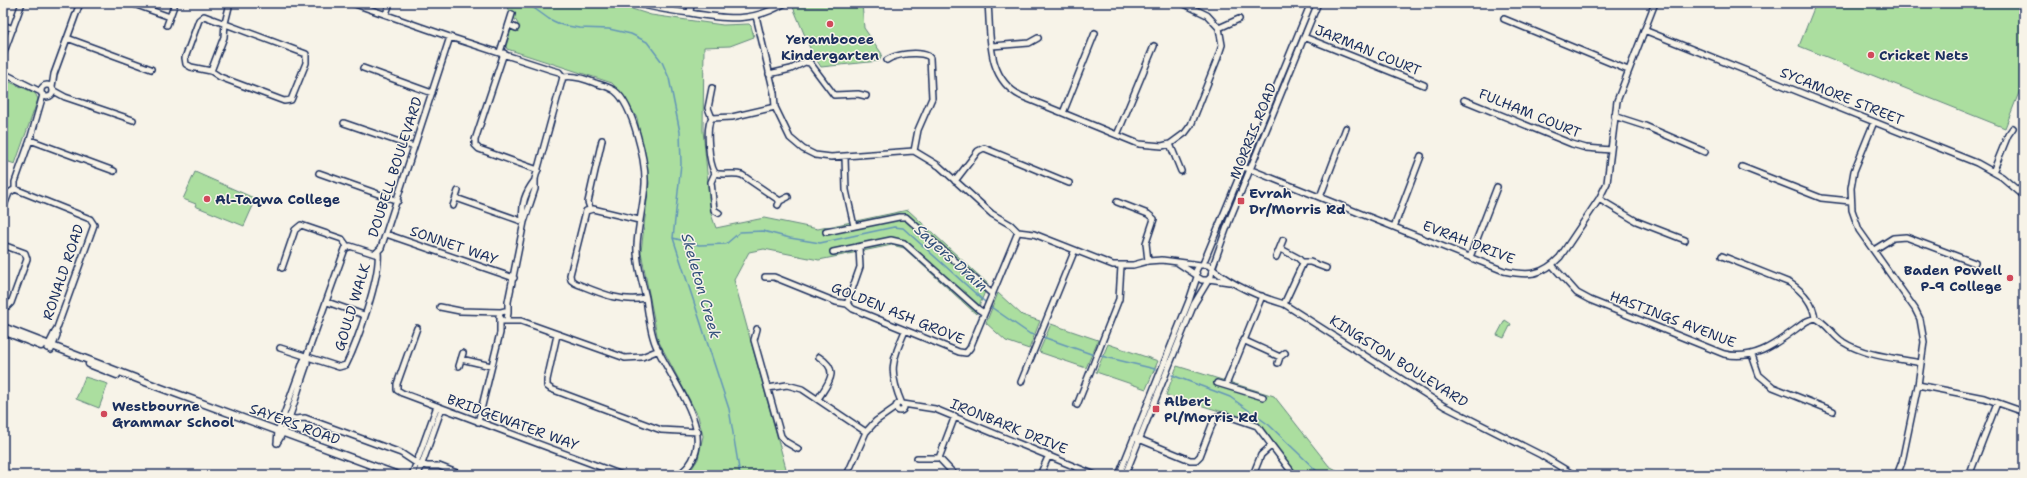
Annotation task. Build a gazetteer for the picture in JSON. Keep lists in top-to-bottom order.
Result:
{
  "streets": {
    "main road": ["SAYERS ROAD"],
    "street": [
      "JARMAN COURT",
      "SYCAMORE STREET",
      "FULHAM COURT",
      "MORRIS ROAD",
      "DOUBELL BOULEVARD",
      "EVRAH DRIVE",
      "SONNET WAY",
      "RONALD ROAD",
      "GOULD WALK",
      "GOLDEN ASH GROVE",
      "HASTINGS AVENUE",
      "KINGSTON BOULEVARD",
      "BRIDGEWATER WAY",
      "IRONBARK DRIVE"
    ]
  },
  "crossings": [
    ["JARMAN COURT", "MORRIS ROAD"],
    ["SYCAMORE STREET", "EVRAH DRIVE"],
    ["FULHAM COURT", "EVRAH DRIVE"],
    ["MORRIS ROAD", "EVRAH DRIVE"],
    ["MORRIS ROAD", "KINGSTON BOULEVARD"],
    ["DOUBELL BOULEVARD", "SONNET WAY"],
    ["DOUBELL BOULEVARD", "GOULD WALK"],
    ["EVRAH DRIVE", "HASTINGS AVENUE"],
    ["RONALD ROAD", "SAYERS ROAD"]
  ],
  "water": ["Sayers Drain", "Skeleton Creek"],
  "places": {
    "other": [
      "Yerambooee Kindergarten",
      "Cricket Nets",
      "Al-Taqwa College",
      "Baden Powell P-9 College",
      "Westbourne Grammar School"
    ],
    "transit": ["Evrah Dr/Morris Rd", "Albert Pl/Morris Rd"]
  }
}
